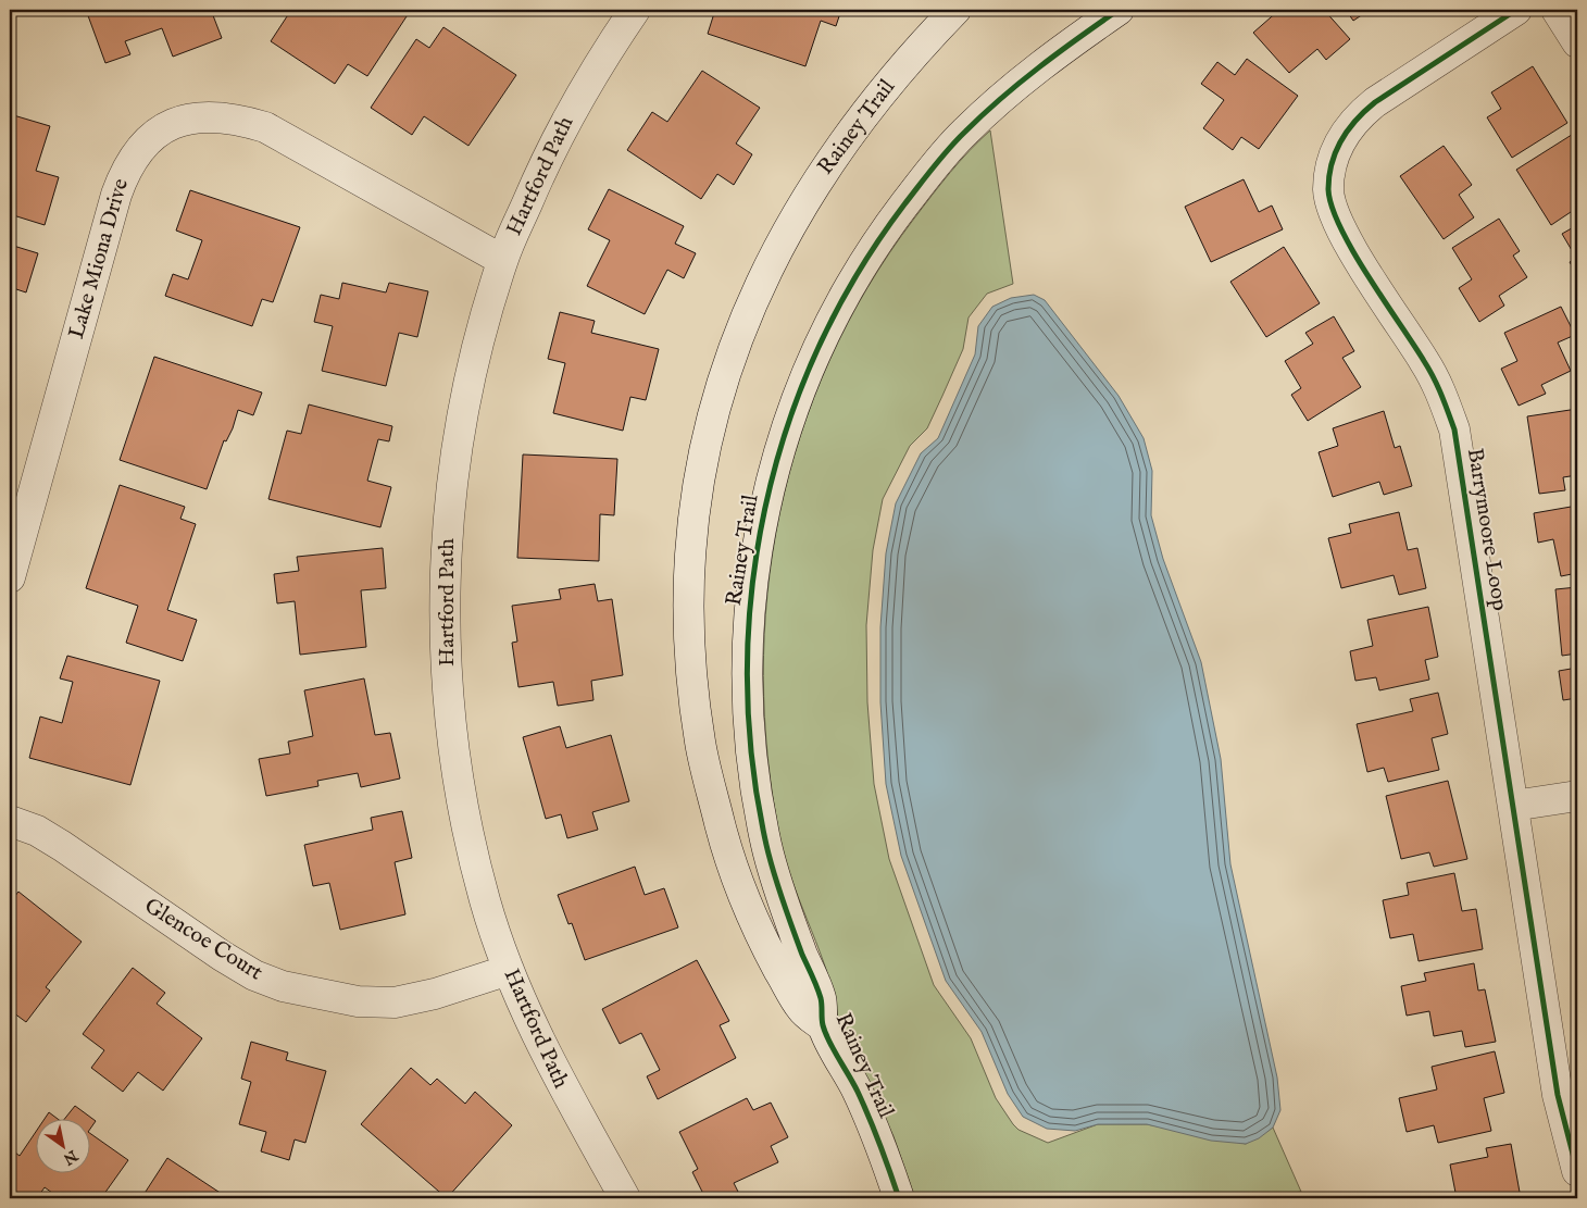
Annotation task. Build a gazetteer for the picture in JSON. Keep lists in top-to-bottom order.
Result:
{
  "streets": {
    "street": [
      "Rainey Trail",
      "Hartford Path",
      "Lake Miona Drive",
      "Barrymoore Loop",
      "Glencoe Court"
    ]
  },
  "crossings": [
    ["Hartford Path", "Lake Miona Drive"],
    ["Hartford Path", "Glencoe Court"]
  ],
  "north": "bottom right"
}
